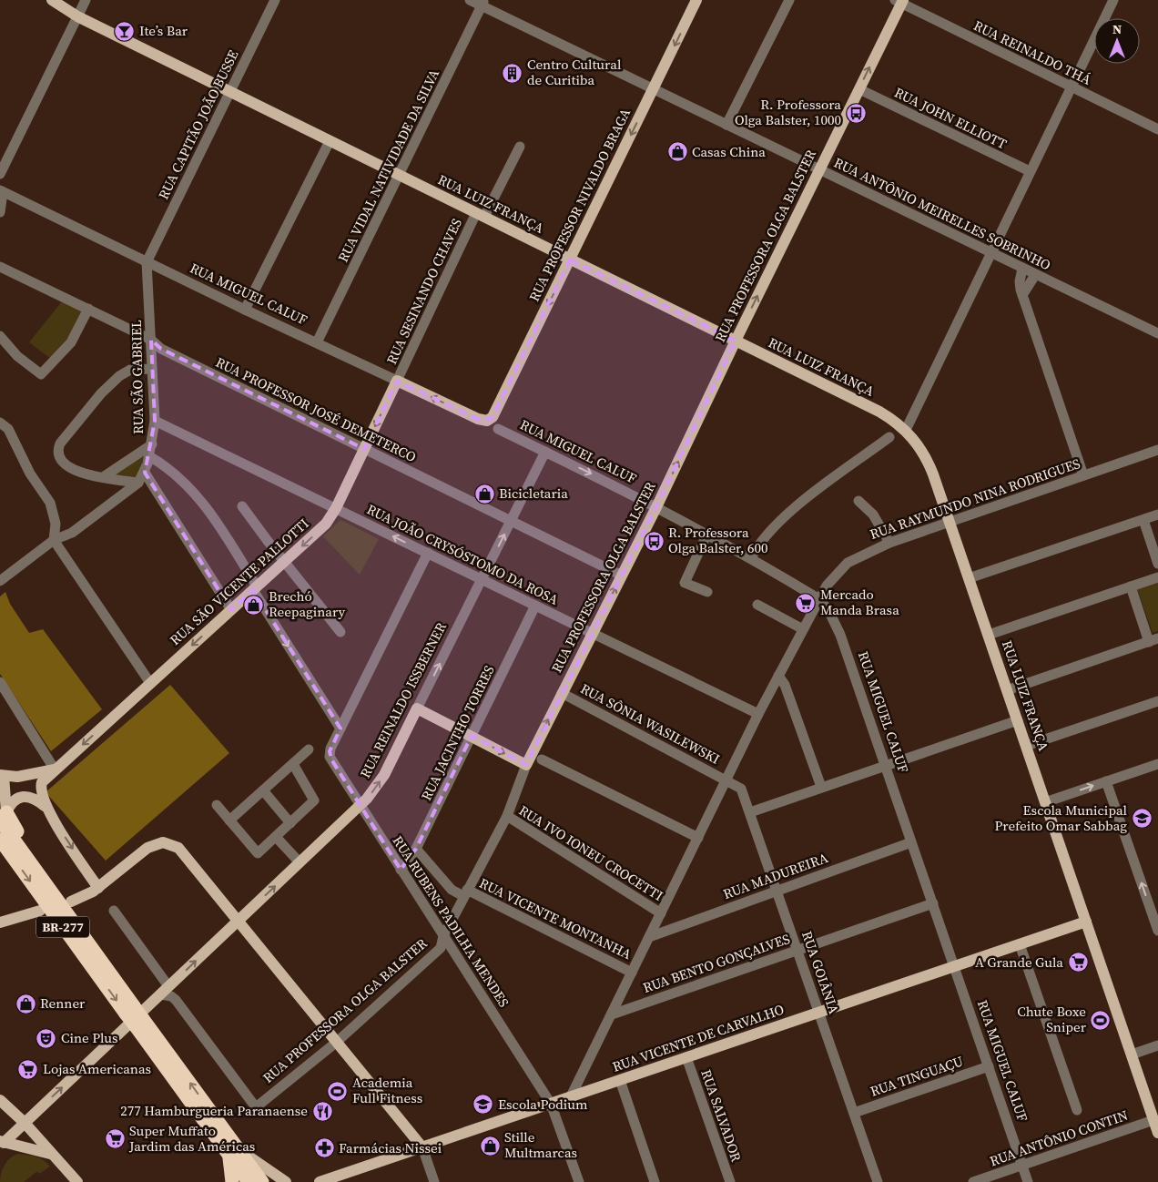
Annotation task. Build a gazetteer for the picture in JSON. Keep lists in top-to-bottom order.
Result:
{
  "streets": {
    "highway": ["BR-277"],
    "main road": [
      "RUA LUIZ FRANÇA",
      "RUA PROFESSOR NIVALDO BRAGA",
      "RUA PROFESSORA OLGA BALSTER",
      "RUA MIGUEL CALUF",
      "RUA SÃO VICENTE PALLOTTI",
      "RUA REINALDO ISSBERNER",
      "RUA VICENTE DE CARVALHO"
    ],
    "street": [
      "RUA REINALDO THÁ",
      "RUA JOHN ELLIOTT",
      "RUA CAPITÃO JOÃO BUSSE",
      "RUA VIDAL NATIVIDADE DA SILVA",
      "RUA ANTÔNIO MEIRELLES SOBRINHO",
      "RUA SESINANDO CHAVES",
      "RUA SÃO GABRIEL",
      "RUA PROFESSOR JOSÉ DEMETERCO",
      "RUA RAYMUNDO NINA RODRIGUES",
      "RUA JOÃO CRYSÓSTOMO DA ROSA",
      "RUA SÔNIA WASILEWSKI",
      "RUA JACINTHO TORRES",
      "RUA IVO IONEU CROCETTI",
      "RUA MADUREIRA",
      "RUA VICENTE MONTANHA",
      "RUA RUBENS PADILHA MENDES",
      "RUA BENTO GONÇALVES",
      "RUA GOIÂNIA",
      "RUA TINGUAÇU",
      "RUA SALVADOR",
      "RUA ANTÔNIO CONTIN"
    ]
  },
  "crossings": [
    ["RUA REINALDO THÁ", "RUA PROFESSORA OLGA BALSTER"],
    ["RUA JOHN ELLIOTT", "RUA PROFESSORA OLGA BALSTER"],
    ["RUA CAPITÃO JOÃO BUSSE", "RUA LUIZ FRANÇA"],
    ["RUA CAPITÃO JOÃO BUSSE", "RUA MIGUEL CALUF"],
    ["RUA CAPITÃO JOÃO BUSSE", "RUA SÃO GABRIEL"],
    ["RUA VIDAL NATIVIDADE DA SILVA", "RUA LUIZ FRANÇA"],
    ["RUA VIDAL NATIVIDADE DA SILVA", "RUA ANTÔNIO MEIRELLES SOBRINHO"],
    ["RUA VIDAL NATIVIDADE DA SILVA", "RUA MIGUEL CALUF"],
    ["RUA LUIZ FRANÇA", "RUA PROFESSOR NIVALDO BRAGA"],
    ["RUA LUIZ FRANÇA", "RUA PROFESSORA OLGA BALSTER"],
    ["RUA LUIZ FRANÇA", "RUA SESINANDO CHAVES"],
    ["RUA LUIZ FRANÇA", "RUA RAYMUNDO NINA RODRIGUES"],
    ["RUA LUIZ FRANÇA", "RUA VICENTE DE CARVALHO"],
    ["RUA LUIZ FRANÇA", "RUA ANTÔNIO CONTIN"],
    ["RUA PROFESSOR NIVALDO BRAGA", "RUA ANTÔNIO MEIRELLES SOBRINHO"],
    ["RUA PROFESSOR NIVALDO BRAGA", "RUA MIGUEL CALUF"],
    ["RUA ANTÔNIO MEIRELLES SOBRINHO", "RUA PROFESSORA OLGA BALSTER"],
    ["RUA PROFESSORA OLGA BALSTER", "RUA MIGUEL CALUF"],
    ["RUA PROFESSORA OLGA BALSTER", "RUA PROFESSOR JOSÉ DEMETERCO"],
    ["RUA PROFESSORA OLGA BALSTER", "RUA JOÃO CRYSÓSTOMO DA ROSA"],
    ["RUA PROFESSORA OLGA BALSTER", "RUA REINALDO ISSBERNER"],
    ["RUA PROFESSORA OLGA BALSTER", "RUA SÔNIA WASILEWSKI"],
    ["RUA PROFESSORA OLGA BALSTER", "RUA IVO IONEU CROCETTI"],
    ["RUA PROFESSORA OLGA BALSTER", "RUA VICENTE MONTANHA"],
    ["RUA PROFESSORA OLGA BALSTER", "RUA RUBENS PADILHA MENDES"],
    ["RUA SESINANDO CHAVES", "RUA MIGUEL CALUF"],
    ["RUA SESINANDO CHAVES", "RUA SÃO VICENTE PALLOTTI"],
    ["RUA MIGUEL CALUF", "RUA SÃO GABRIEL"],
    ["RUA MIGUEL CALUF", "RUA RAYMUNDO NINA RODRIGUES"],
    ["RUA MIGUEL CALUF", "RUA SÃO VICENTE PALLOTTI"],
    ["RUA MIGUEL CALUF", "RUA REINALDO ISSBERNER"],
    ["RUA MIGUEL CALUF", "RUA MADUREIRA"],
    ["RUA MIGUEL CALUF", "RUA BENTO GONÇALVES"],
    ["RUA MIGUEL CALUF", "RUA VICENTE DE CARVALHO"],
    ["RUA MIGUEL CALUF", "RUA TINGUAÇU"],
    ["RUA MIGUEL CALUF", "RUA ANTÔNIO CONTIN"],
    ["RUA SÃO GABRIEL", "RUA PROFESSOR JOSÉ DEMETERCO"],
    ["RUA SÃO GABRIEL", "RUA JOÃO CRYSÓSTOMO DA ROSA"],
    ["RUA PROFESSOR JOSÉ DEMETERCO", "RUA SÃO VICENTE PALLOTTI"],
    ["RUA PROFESSOR JOSÉ DEMETERCO", "RUA REINALDO ISSBERNER"],
    ["RUA RAYMUNDO NINA RODRIGUES", "RUA JOÃO CRYSÓSTOMO DA ROSA"],
    ["RUA RAYMUNDO NINA RODRIGUES", "RUA SÔNIA WASILEWSKI"],
    ["RUA RAYMUNDO NINA RODRIGUES", "RUA IVO IONEU CROCETTI"],
    ["RUA RAYMUNDO NINA RODRIGUES", "RUA MADUREIRA"],
    ["RUA RAYMUNDO NINA RODRIGUES", "RUA VICENTE MONTANHA"],
    ["RUA RAYMUNDO NINA RODRIGUES", "RUA BENTO GONÇALVES"],
    ["RUA RAYMUNDO NINA RODRIGUES", "RUA GOIÂNIA"],
    ["RUA RAYMUNDO NINA RODRIGUES", "RUA VICENTE DE CARVALHO"],
    ["RUA JOÃO CRYSÓSTOMO DA ROSA", "RUA SÃO VICENTE PALLOTTI"],
    ["RUA JOÃO CRYSÓSTOMO DA ROSA", "RUA REINALDO ISSBERNER"],
    ["RUA JOÃO CRYSÓSTOMO DA ROSA", "RUA JACINTHO TORRES"],
    ["RUA REINALDO ISSBERNER", "RUA RUBENS PADILHA MENDES"],
    ["RUA REINALDO ISSBERNER", "BR-277"],
    ["RUA SÔNIA WASILEWSKI", "RUA GOIÂNIA"],
    ["RUA JACINTHO TORRES", "RUA VICENTE MONTANHA"],
    ["RUA JACINTHO TORRES", "RUA RUBENS PADILHA MENDES"],
    ["RUA MADUREIRA", "RUA GOIÂNIA"],
    ["RUA RUBENS PADILHA MENDES", "RUA VICENTE DE CARVALHO"],
    ["RUA BENTO GONÇALVES", "RUA GOIÂNIA"],
    ["RUA GOIÂNIA", "RUA VICENTE DE CARVALHO"],
    ["RUA GOIÂNIA", "RUA TINGUAÇU"],
    ["RUA VICENTE DE CARVALHO", "RUA SALVADOR"]
  ],
  "one_way": ["RUA PROFESSOR NIVALDO BRAGA", "RUA PROFESSORA OLGA BALSTER", "RUA SÃO VICENTE PALLOTTI"],
  "places": {
    "bar": ["Ite’s Bar"],
    "building": ["Centro Cultural de Curitiba"],
    "bus stop": ["R. Professora Olga Balster, 1000", "R. Professora Olga Balster, 600"],
    "shop": [
      "Casas China",
      "Bicicletaria",
      "Brechó Reepaginary",
      "Renner",
      "Stille Multmarcas"
    ],
    "supermarket": [
      "Mercado Manda Brasa",
      "A Grande Gula",
      "Lojas Americanas",
      "Super Muffato Jardim das Américas"
    ],
    "school or university": ["Escola Municipal Prefeito Omar Sabbag", "Escola Podium"],
    "sports": ["Chute Boxe Sniper", "Academia Full Fitness"],
    "theatre": ["Cine Plus"],
    "restaurant": ["277 Hamburgueria Paranaense"],
    "pharmacy": ["Farmácias Nissei"]
  },
  "north": "top"
}
